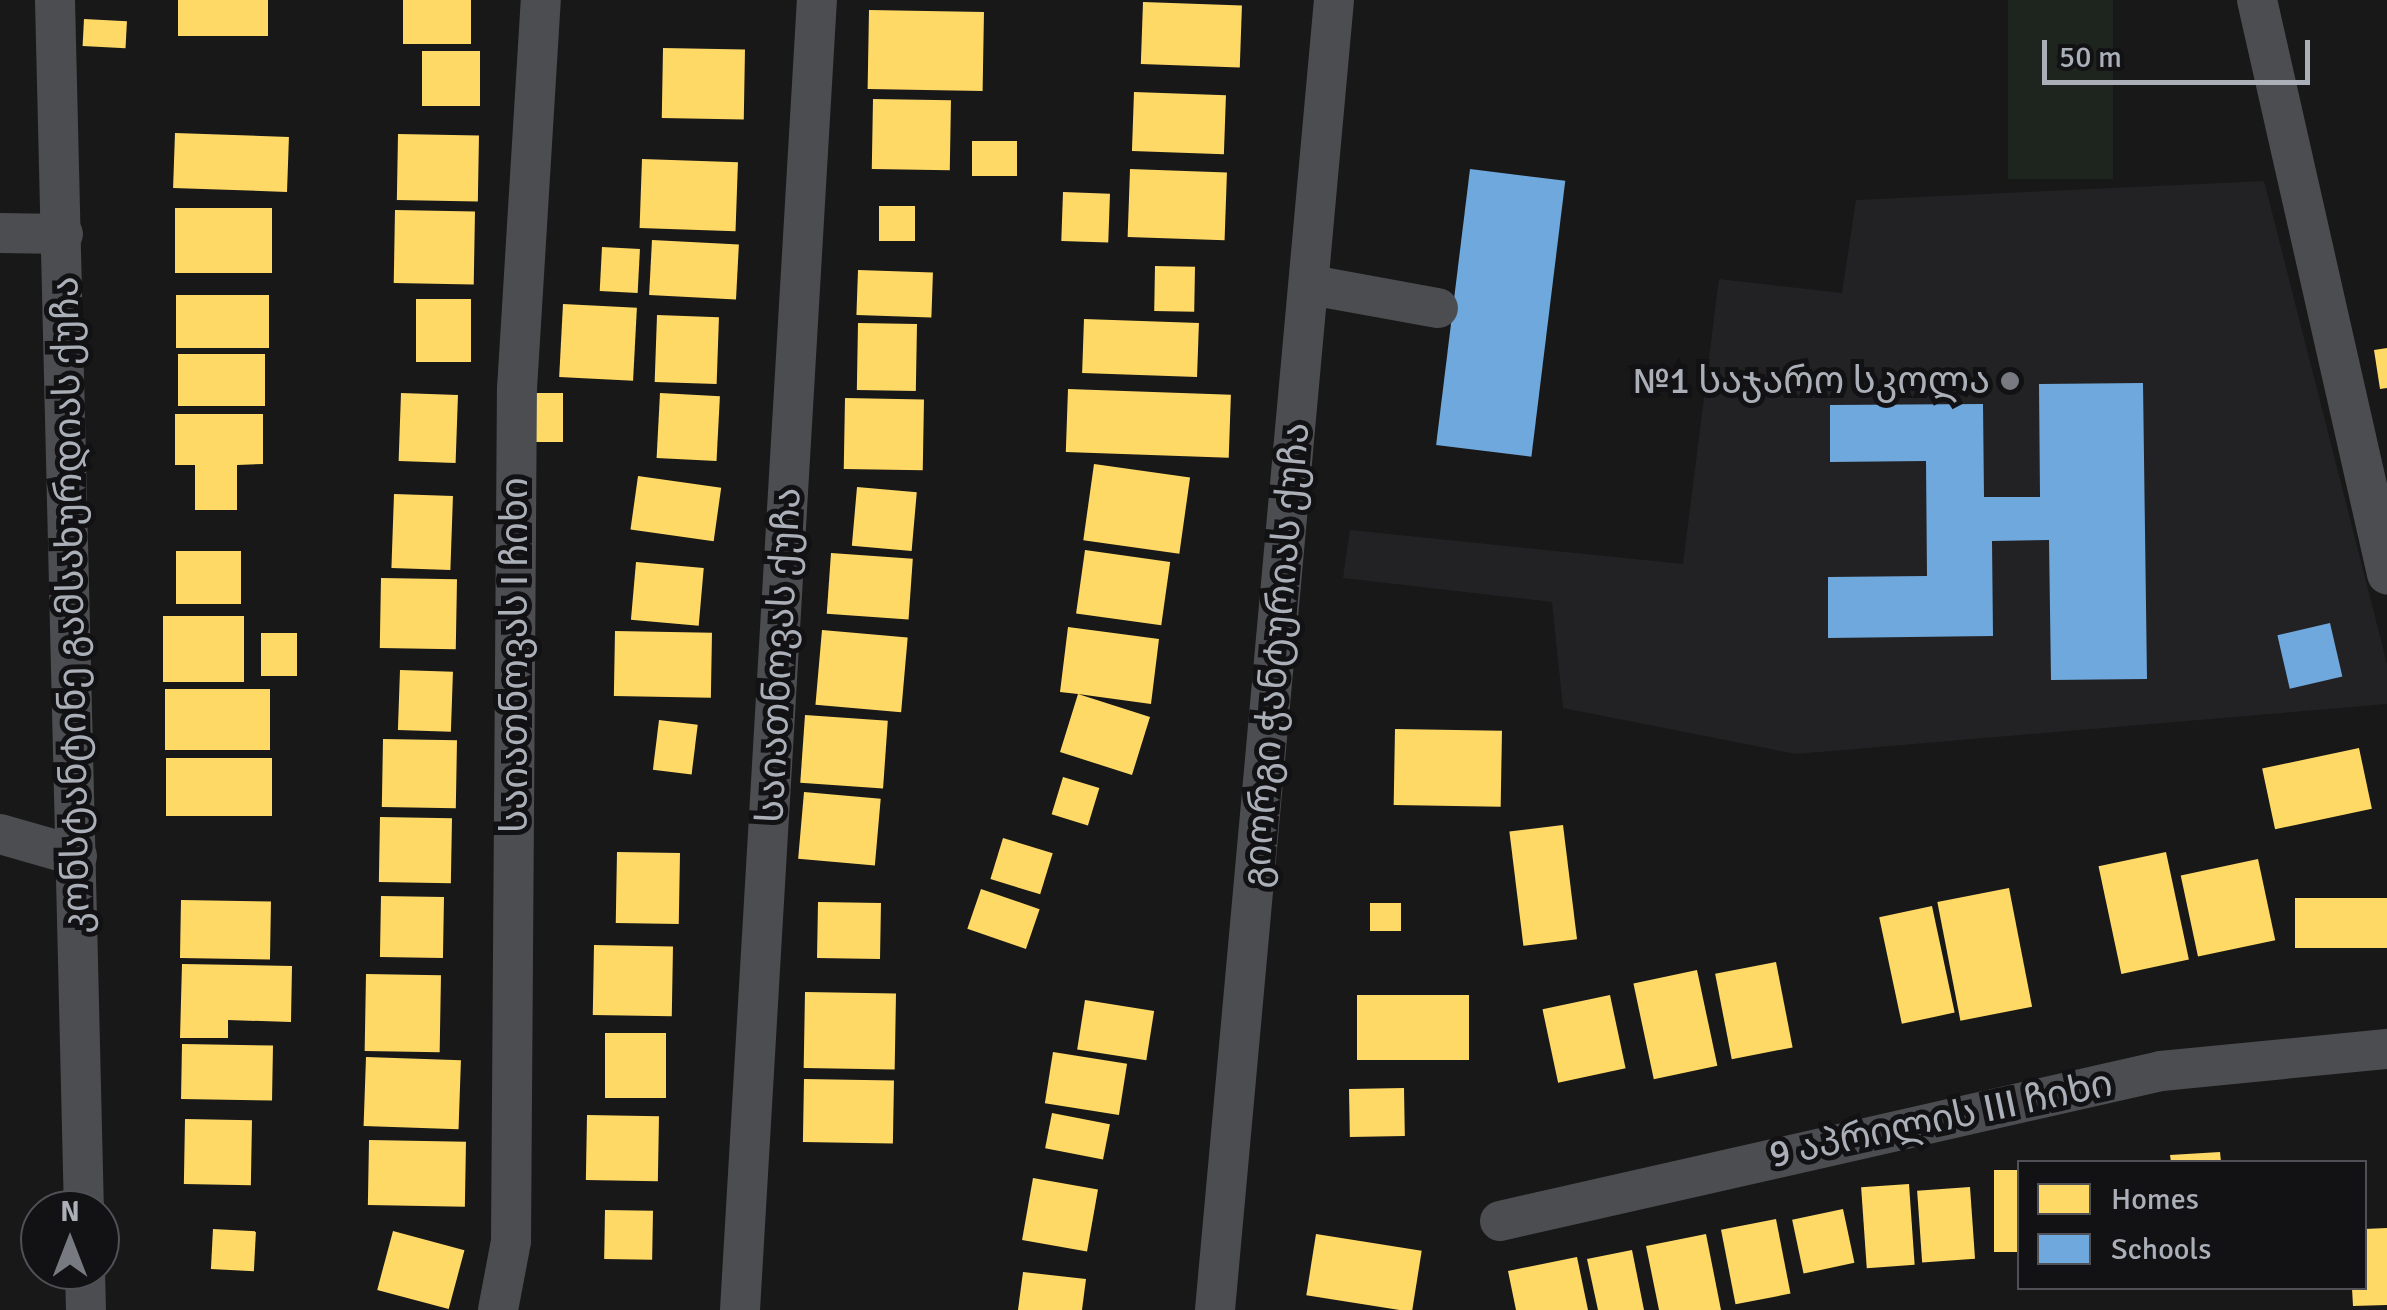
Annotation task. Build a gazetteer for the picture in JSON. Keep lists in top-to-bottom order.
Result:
{
  "streets": {
    "street": [
      "კონსტანტინე გამსახურდიას ქუჩა",
      "საიათნოვას I ჩიხი",
      "საიათნოვას ქუჩა",
      "გიორგი ჭანტურიას ქუჩა",
      "9 აპრილის III ჩიხი"
    ]
  },
  "places": ["№1 საჯარო სკოლა"],
  "legend": ["Homes", "Schools"],
  "scale_bar": "50 m",
  "north": "top"
}
